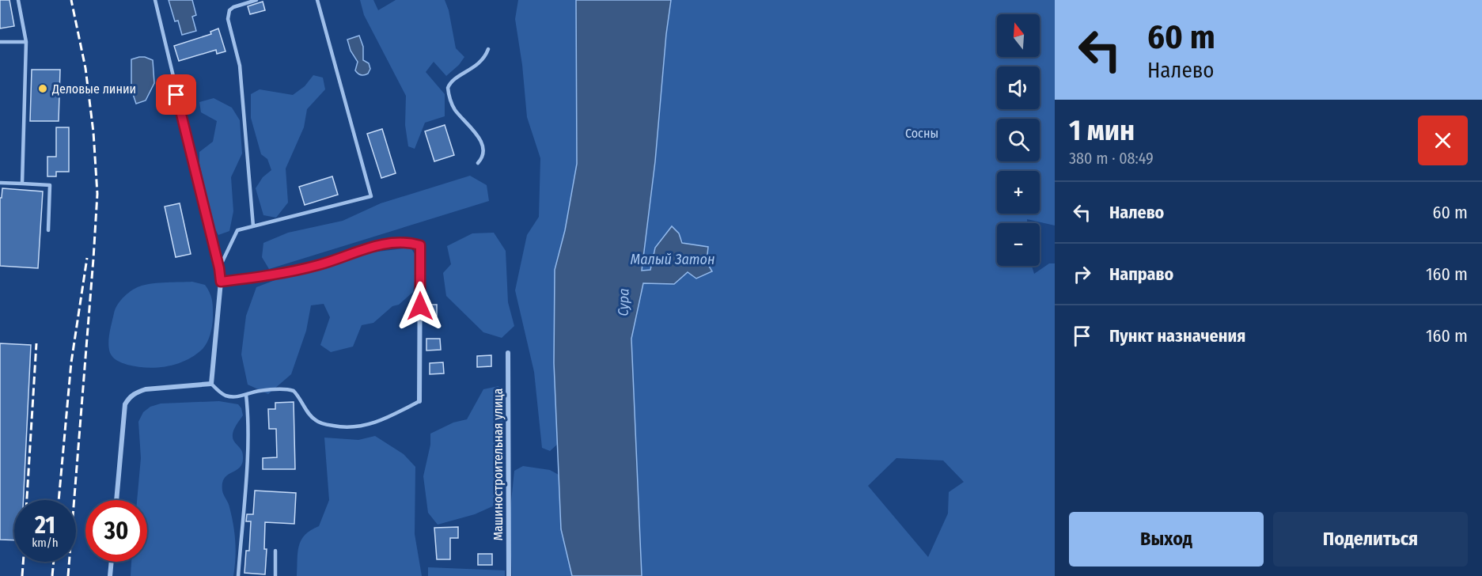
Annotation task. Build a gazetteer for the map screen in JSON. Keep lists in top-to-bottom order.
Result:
{
  "streets": {
    "street": ["Машиностроительная улица"]
  },
  "water": ["Малый Затон", "Сура"],
  "parks": ["Сосны"],
  "places": ["Деловые линии"],
  "north": "top",
  "page": {
    "turn": ["60 m", "Налево"],
    "map_buttons": ["+", "−"],
    "heading": ["1 мин", "380 m · 08:49"],
    "list": [
      {
        "name": "Налево",
        "value": "60 m"
      },
      {
        "name": "Направо",
        "value": "160 m"
      },
      {
        "name": "Пункт назначения",
        "value": "160 m"
      }
    ],
    "speed": "21 km/h",
    "limit": "30",
    "buttons": ["Выход", "Поделиться"]
  }
}
